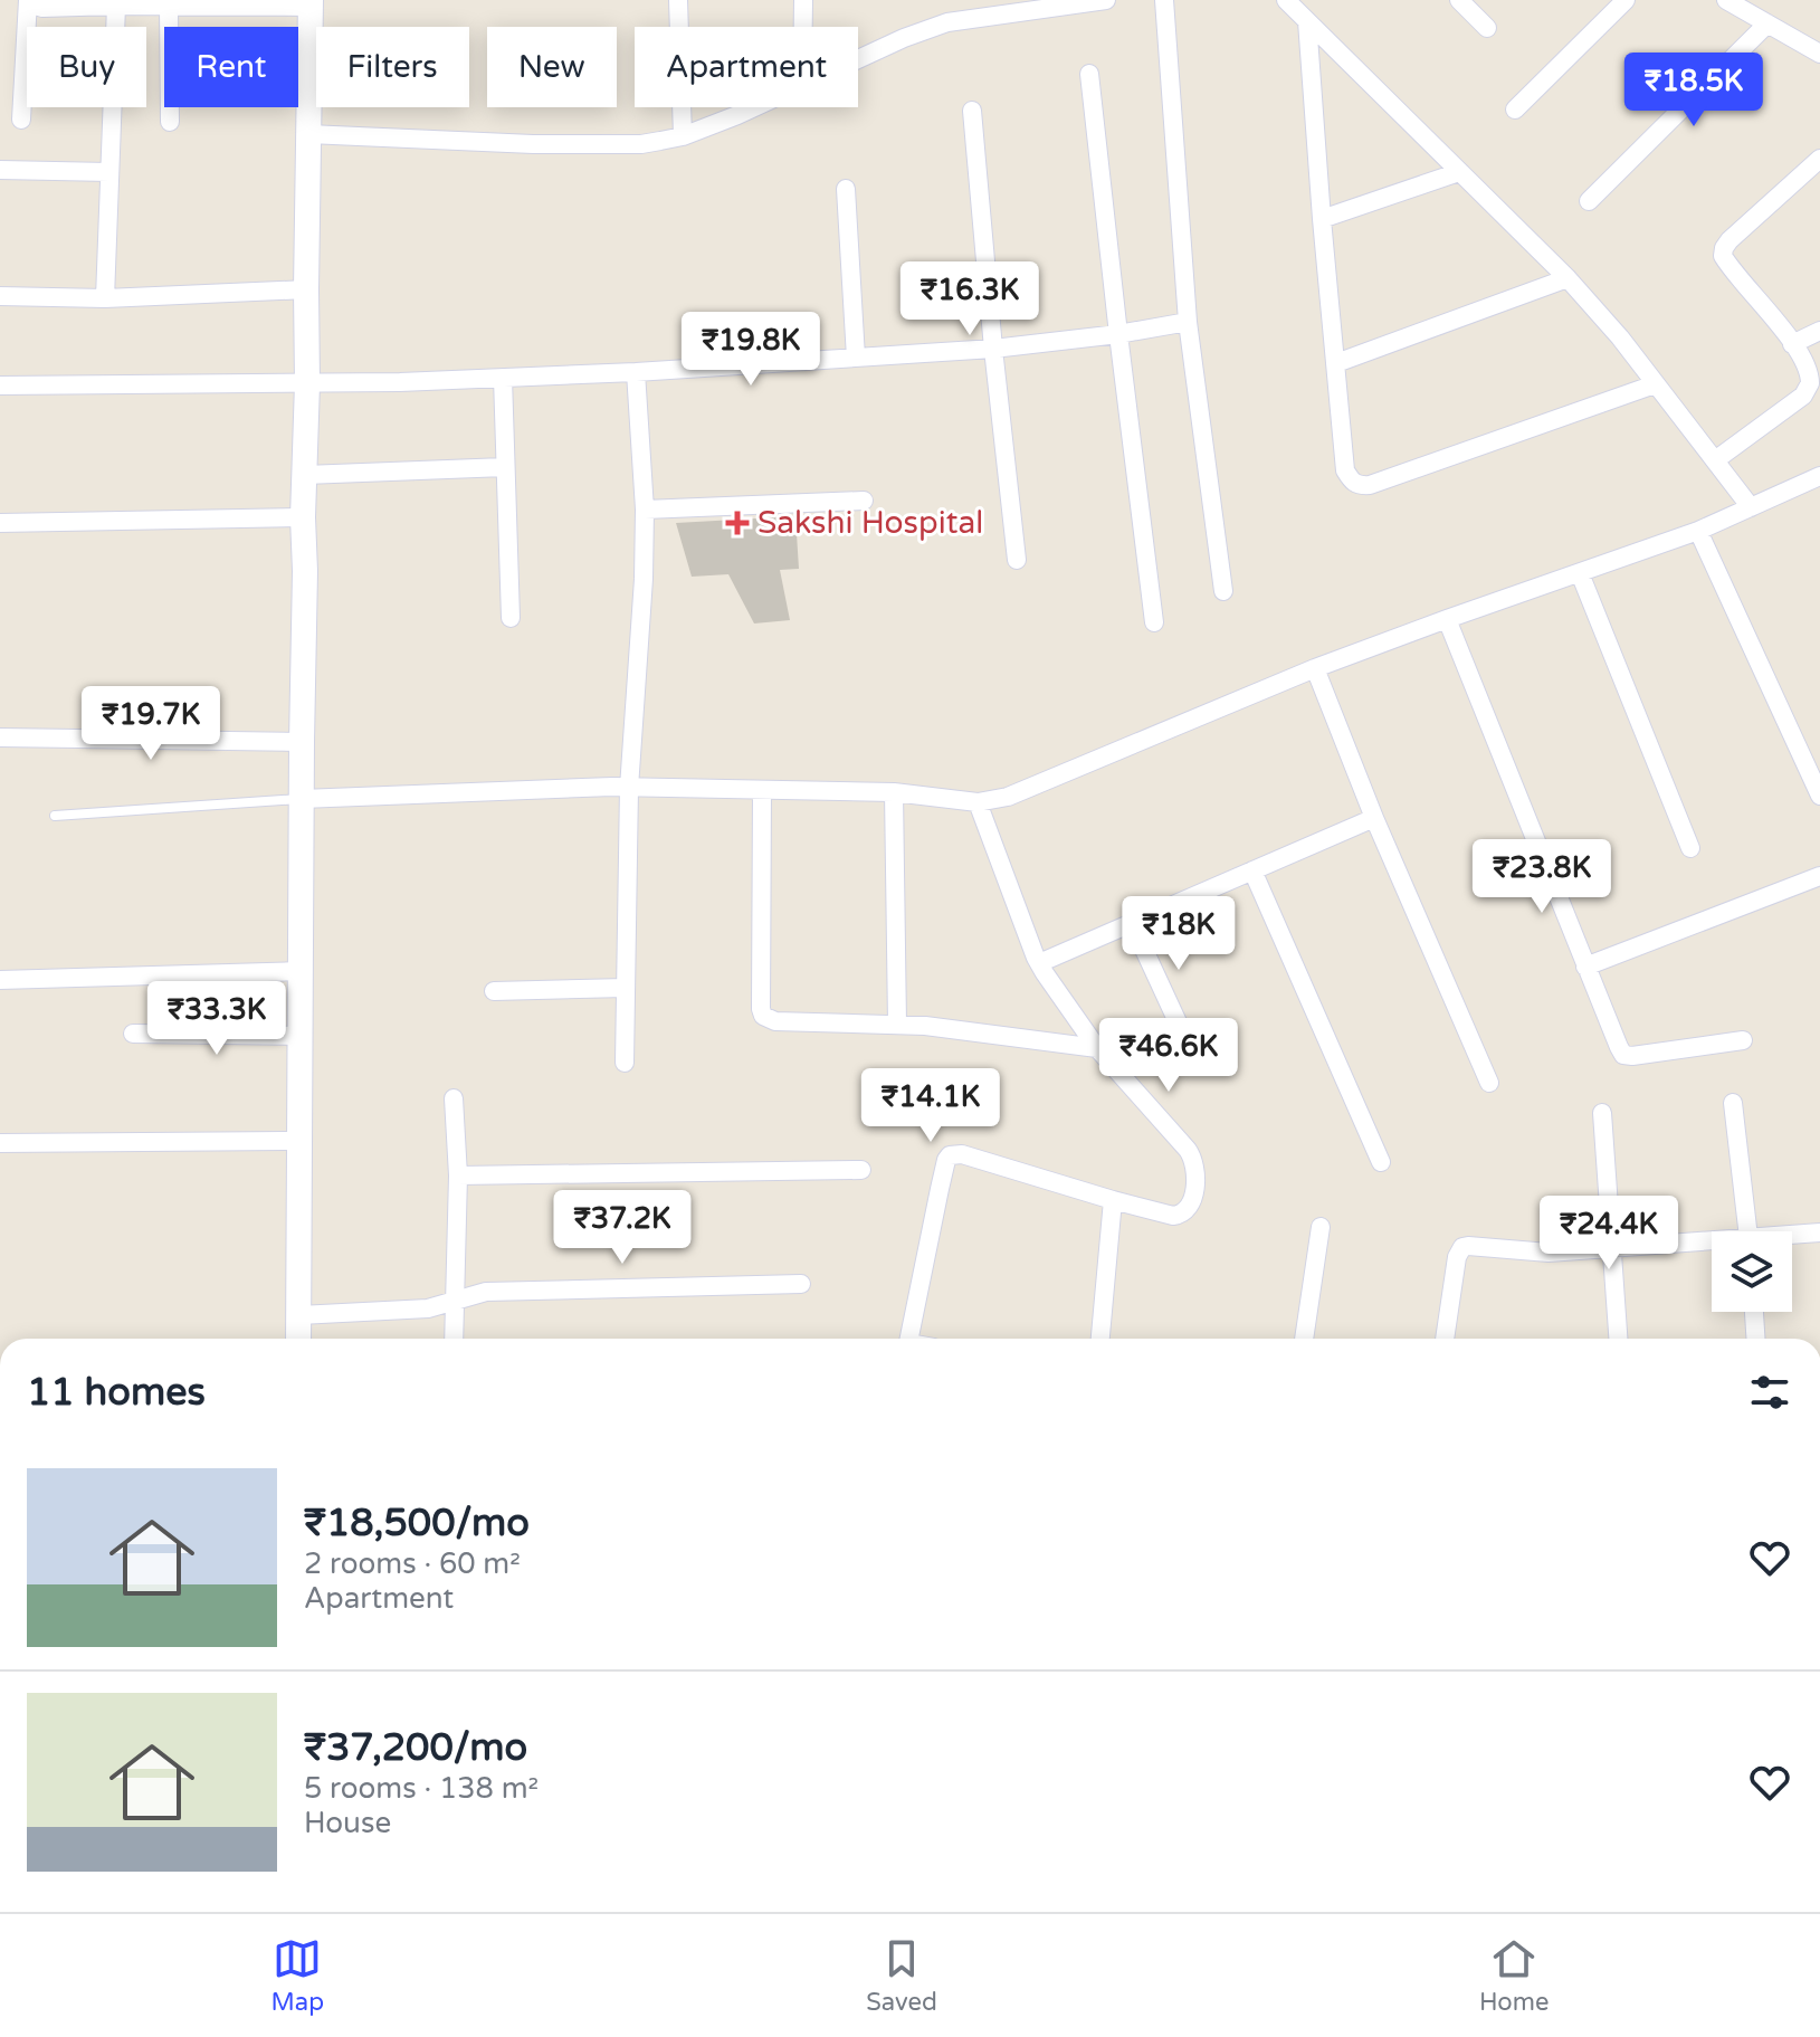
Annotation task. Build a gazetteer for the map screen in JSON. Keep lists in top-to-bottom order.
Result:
{
  "places": {
    "health": ["Sakshi Hospital"]
  },
  "page": {
    "chip": [
      "Buy",
      "Rent",
      "Filters",
      "New",
      "Apartment"
    ],
    "price": [
      "₹18.5K",
      "₹16.3K",
      "₹19.8K",
      "₹19.7K",
      "₹23.8K",
      "₹18K",
      "₹33.3K",
      "₹46.6K",
      "₹14.1K",
      "₹37.2K",
      "₹24.4K"
    ],
    "heading": "11 homes",
    "list": [
      {
        "name": "₹18,500/mo",
        "note": "2 rooms · 60 m² · Apartment"
      },
      {
        "name": "₹37,200/mo",
        "note": "5 rooms · 138 m² · House"
      }
    ],
    "tabs": ["Map", "Saved", "Home"]
  }
}
